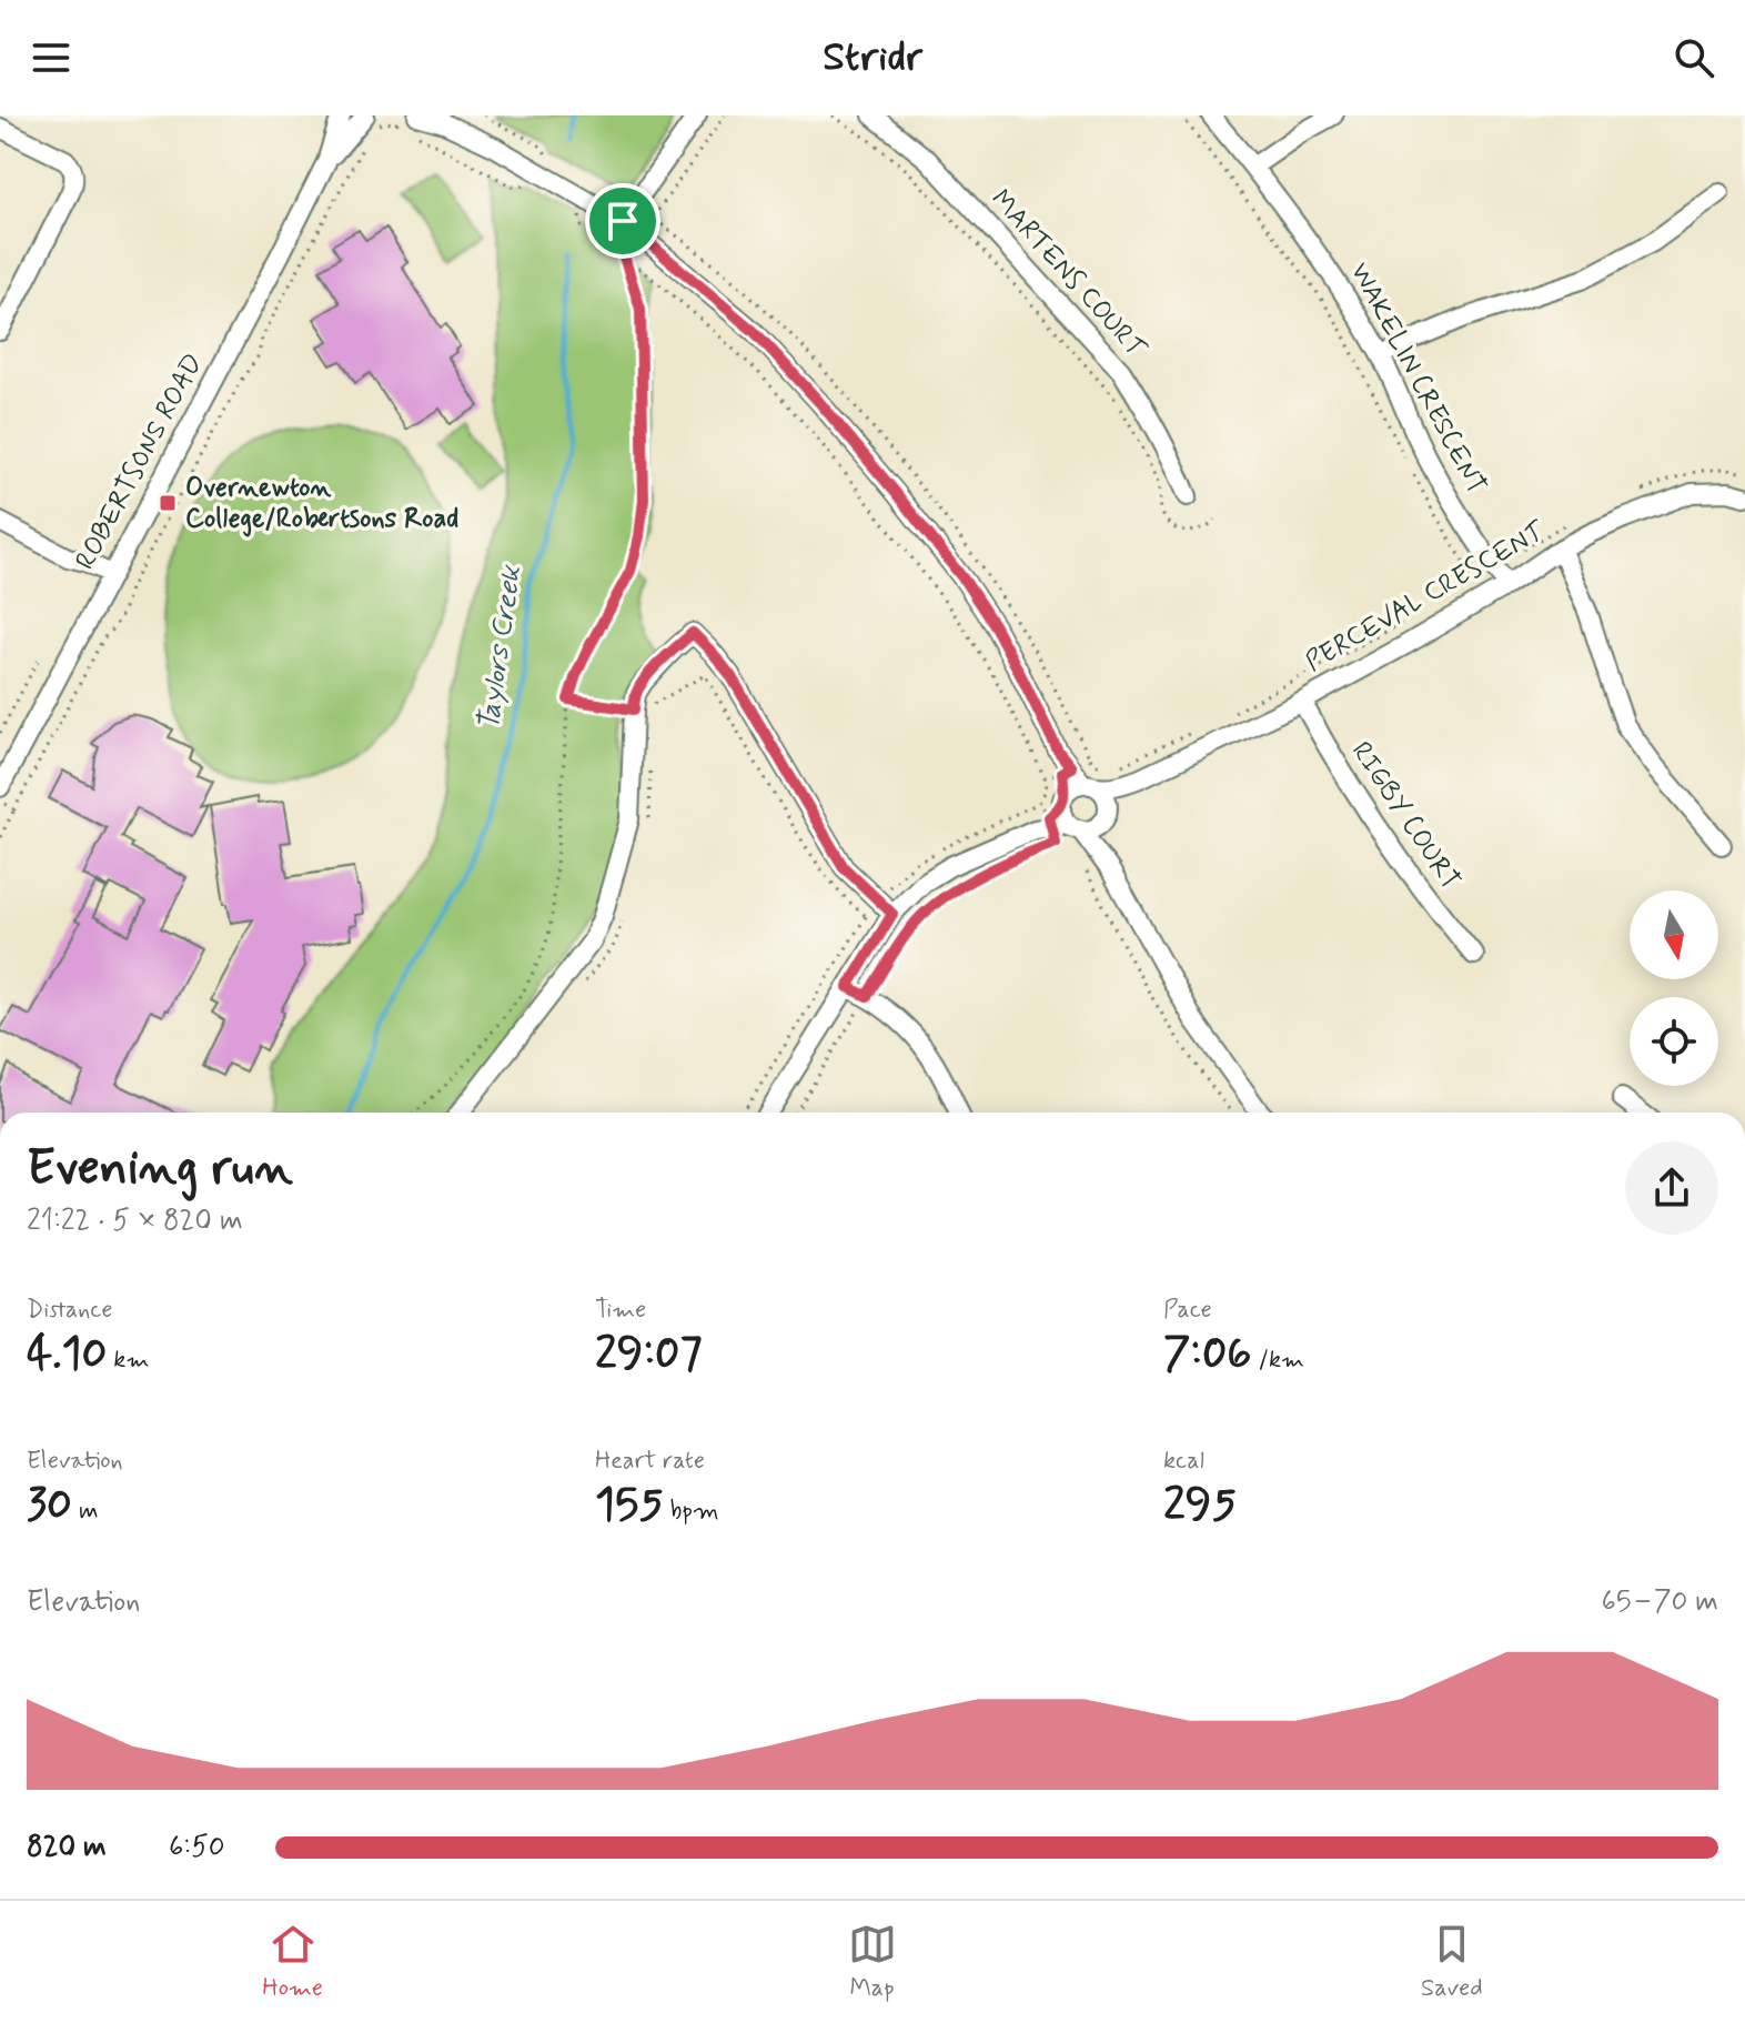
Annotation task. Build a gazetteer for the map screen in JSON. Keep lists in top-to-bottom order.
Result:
{
  "streets": {
    "street": [
      "MARTENS COURT",
      "WAKELIN CRESCENT",
      "ROBERTSONS ROAD",
      "PERCEVAL CRESCENT",
      "RIGBY COURT"
    ]
  },
  "crossings": [
    ["WAKELIN CRESCENT", "PERCEVAL CRESCENT"],
    ["PERCEVAL CRESCENT", "RIGBY COURT"]
  ],
  "water": ["Taylors Creek"],
  "places": {
    "transit": ["Overnewton College/Robertsons Road"]
  },
  "north": "bottom",
  "page": {
    "header": "Stridr",
    "heading": ["Evening run", "21:22 · 5 × 820 m"],
    "stats": [
      ["Distance", "4.10 km"],
      ["Time", "29:07"],
      ["Pace", "7:06 /km"],
      ["Elevation", "30 m"],
      ["Heart rate", "155 bpm"],
      ["kcal", "295"]
    ],
    "chart": ["Elevation", "65–70 m"],
    "list": [
      {
        "name": "820 m",
        "note": "6:50"
      }
    ],
    "tabs": ["Home", "Map", "Saved"]
  }
}
